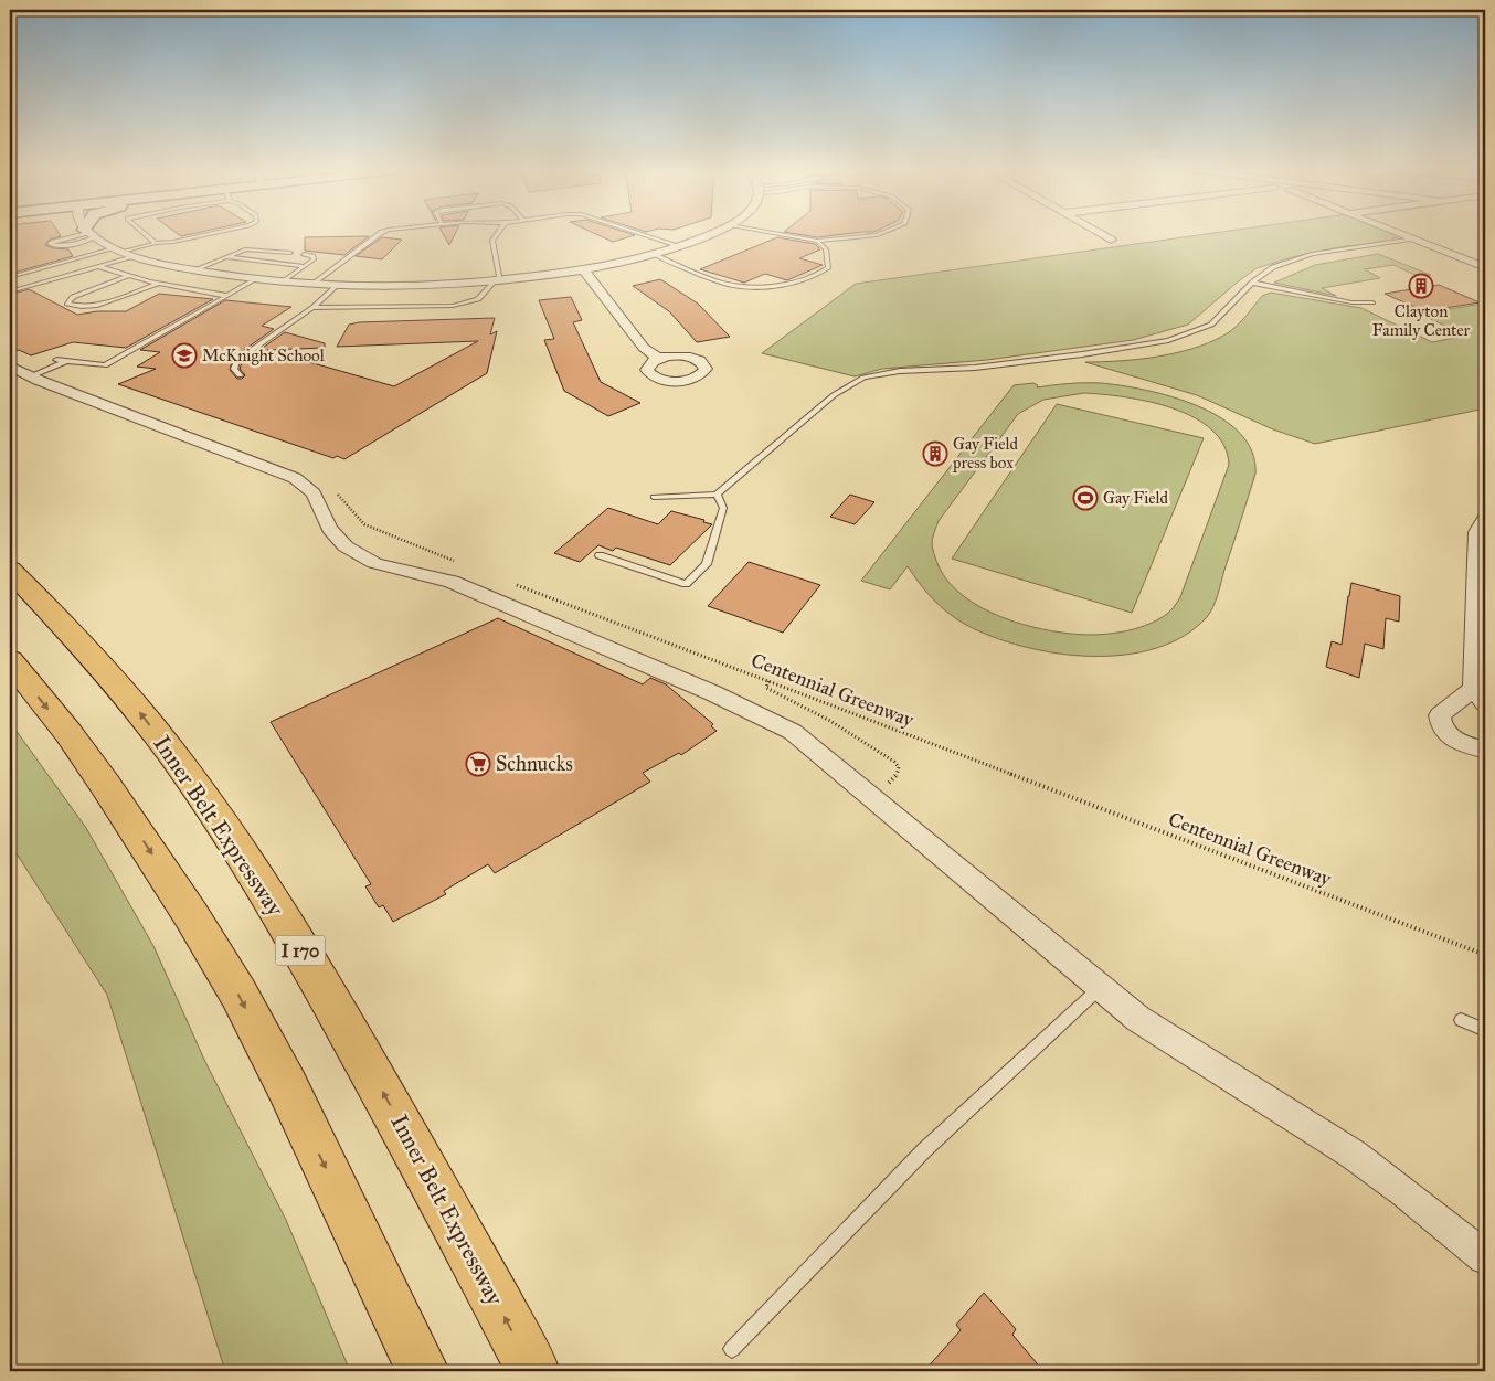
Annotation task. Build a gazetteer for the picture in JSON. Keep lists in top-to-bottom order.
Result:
{
  "streets": {
    "highway": ["Inner Belt Expressway", "I 170"],
    "path": ["Centennial Greenway"]
  },
  "places": {
    "building": ["Clayton Family Center", "Gay Field press box"],
    "school or university": ["McKnight School"],
    "sports": ["Gay Field"],
    "supermarket": ["Schnucks"]
  }
}
